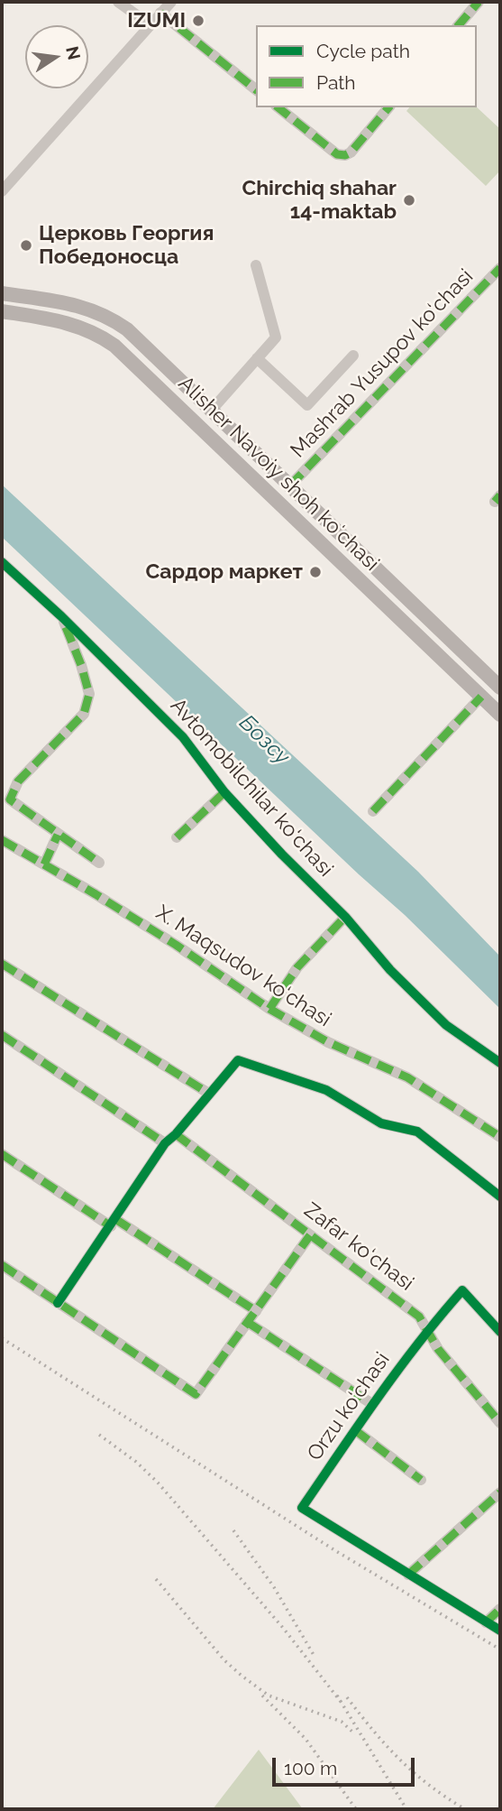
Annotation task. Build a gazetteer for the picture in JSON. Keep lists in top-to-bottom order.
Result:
{
  "streets": {
    "main road": ["Alisher Navoiy shoh koʻchasi"],
    "street": [
      "Mashrab Yusupov ko‘chasi",
      "Avtomobilchilar ko‘chasi",
      "X. Maqsudov ko‘chasi",
      "Zafar ko‘chasi",
      "Orzu ko‘chasi"
    ]
  },
  "crossings": [
    ["Mashrab Yusupov ko‘chasi", "Alisher Navoiy shoh koʻchasi"],
    ["Zafar ko‘chasi", "Orzu ko‘chasi"]
  ],
  "water": ["Бозсу"],
  "places": [
    "IZUMI",
    "Chirchiq shahar 14-maktab",
    "Церковь Георгия Победоносца",
    "Сардор маркет"
  ],
  "legend": ["Cycle path", "Path"],
  "scale_bar": "100 m",
  "north": "right"
}
